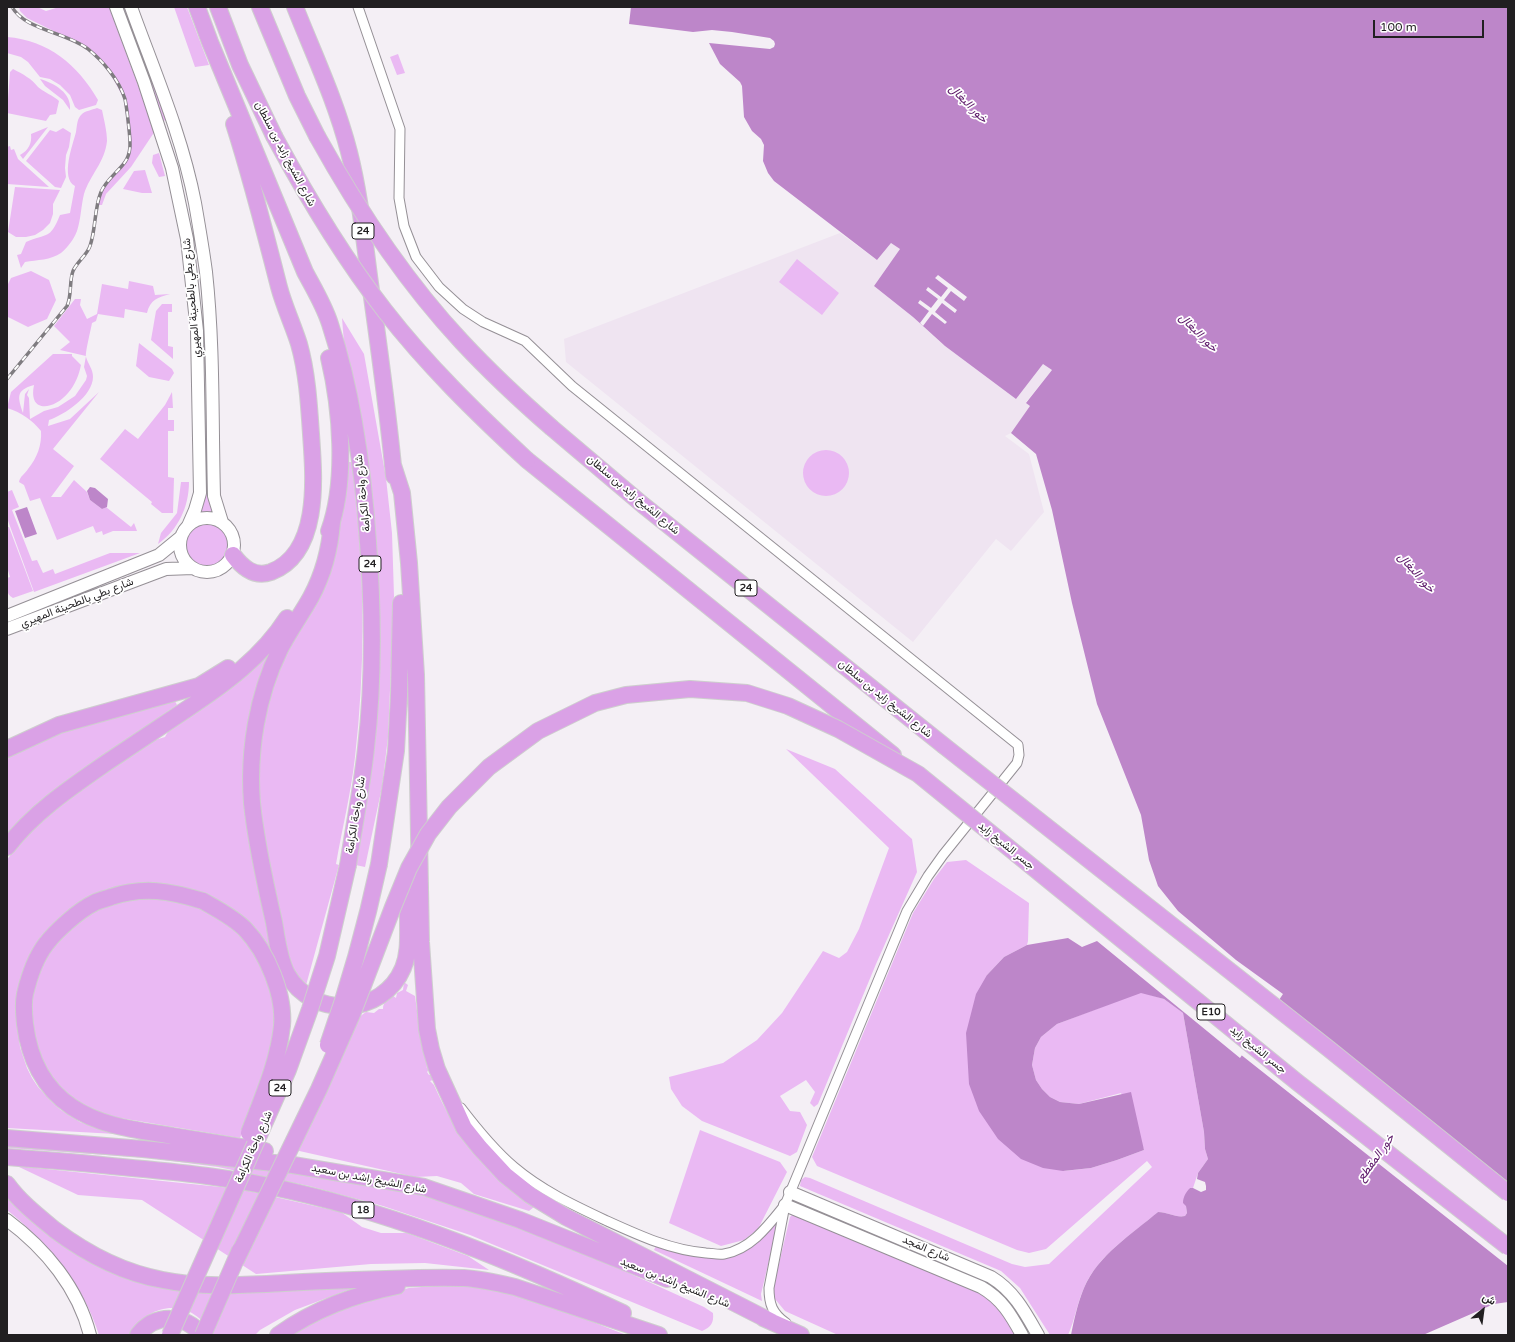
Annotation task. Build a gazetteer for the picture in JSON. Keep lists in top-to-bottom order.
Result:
{
  "streets": {
    "highway": [
      "شارع الشيخ زايد بن سلطان",
      "24",
      "شارع واحة الكرامة",
      "جسر الشيخ زايد",
      "E10",
      "شارع الشيخ راشد بن سعيد",
      "18"
    ],
    "street": ["شارع بطي بالطحينة المهيري", "شارع المَجد"]
  },
  "crossings": [
    ["شارع الشيخ زايد بن سلطان", "شارع واحة الكرامة"],
    ["شارع الشيخ زايد بن سلطان", "جسر الشيخ زايد"]
  ],
  "water": ["خور البغال", "خور المقطع"],
  "scale_bar": "100 m",
  "north": "top right"
}
